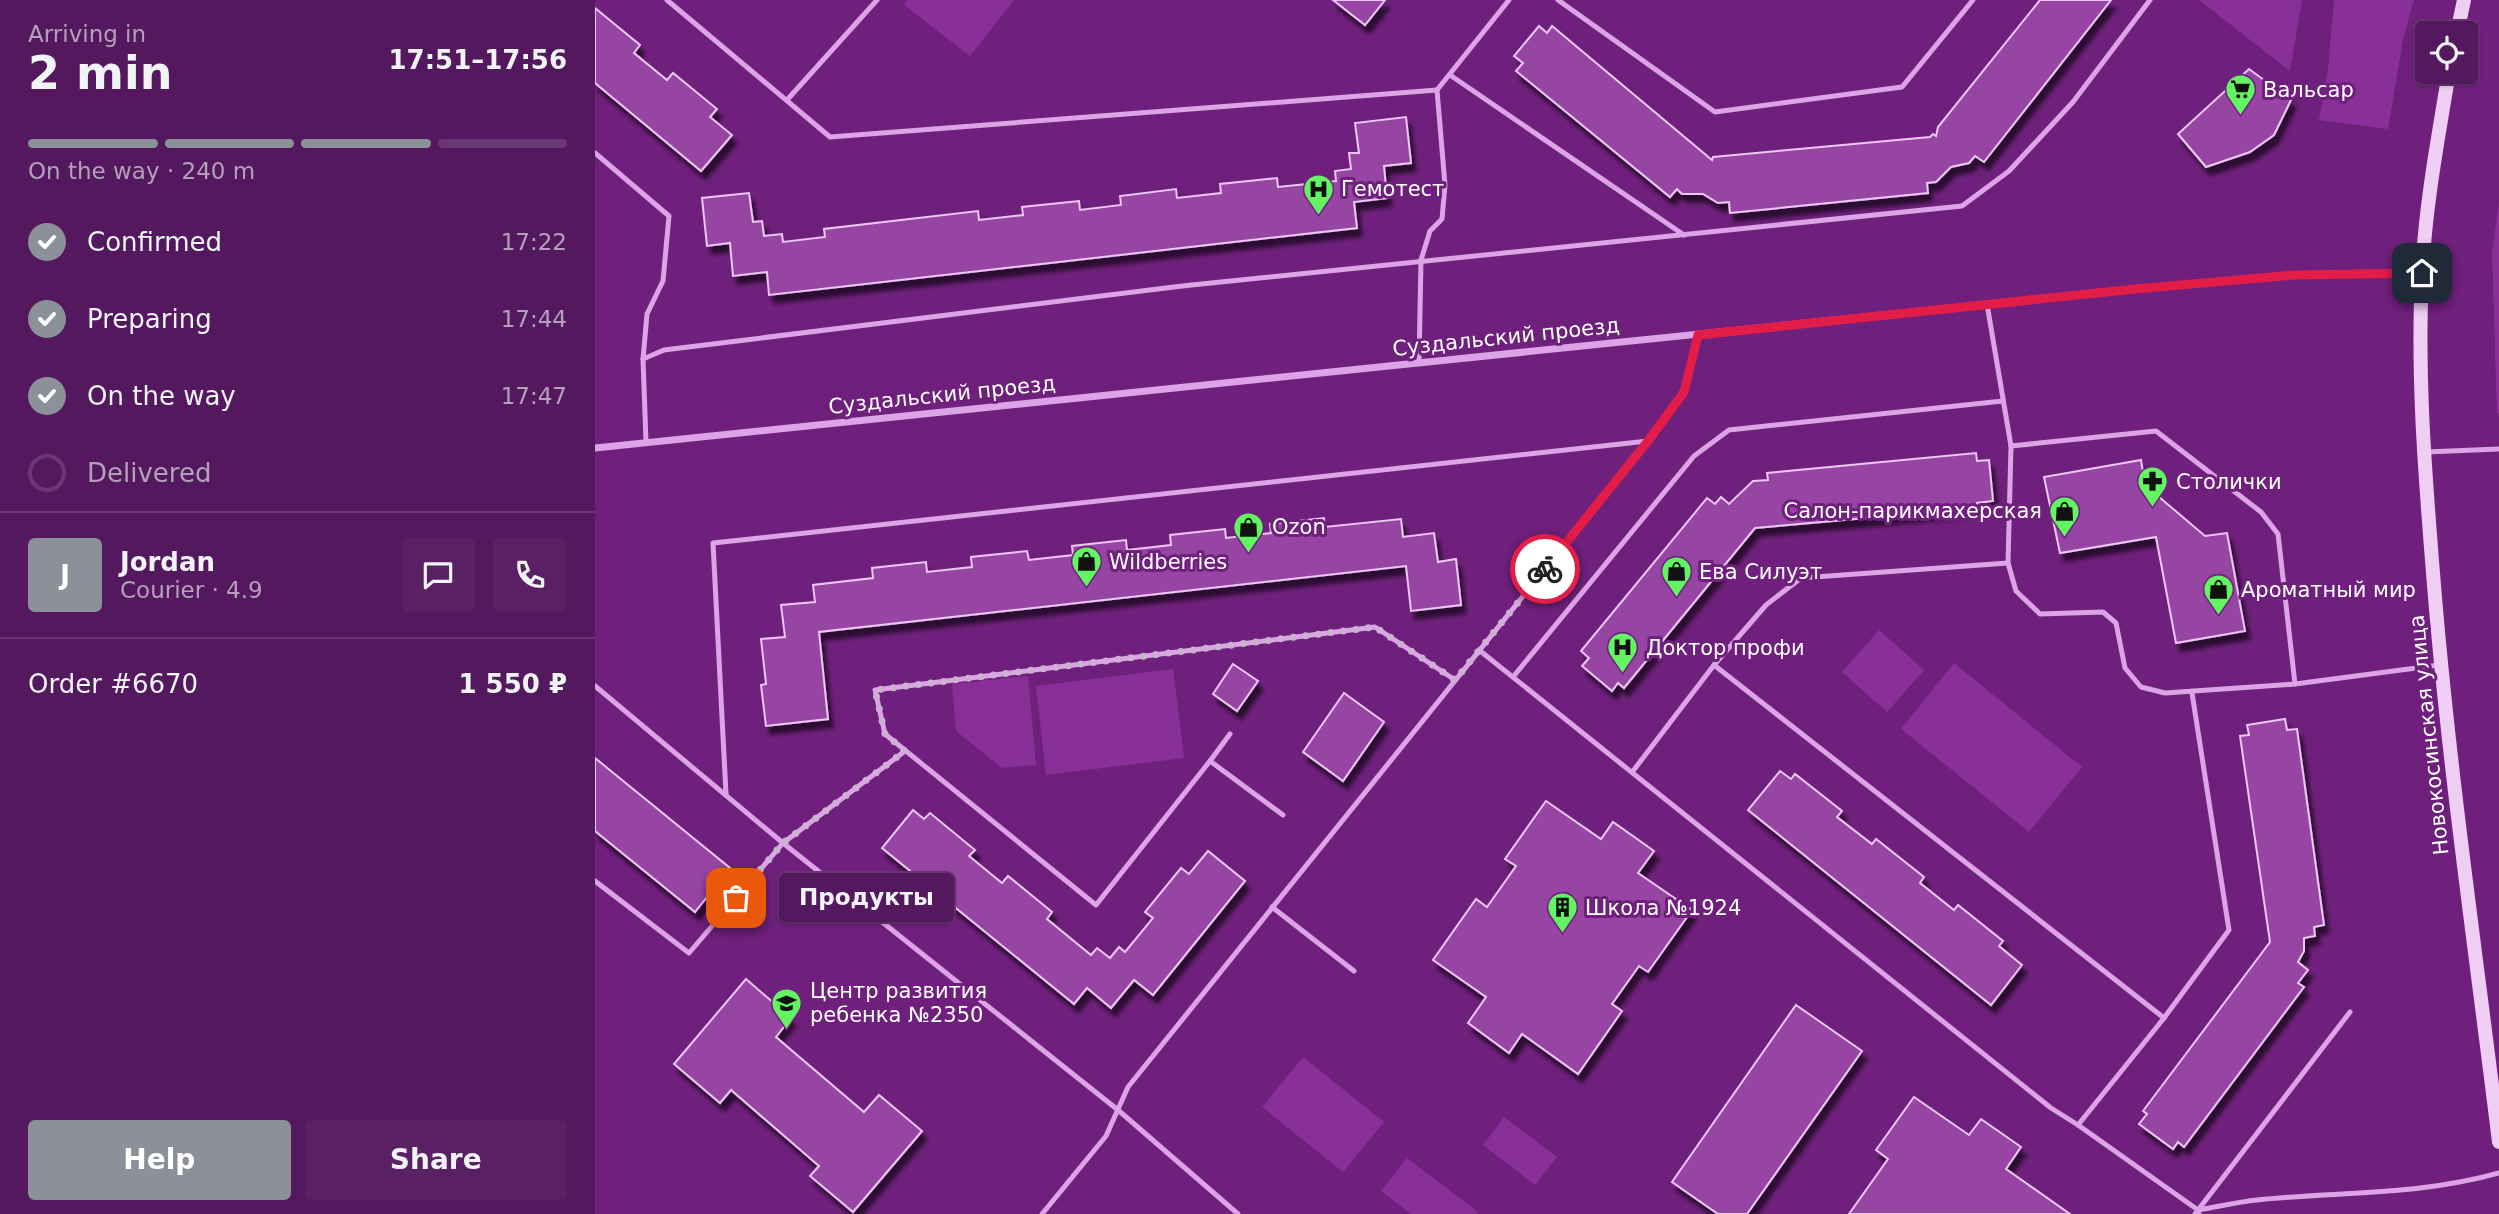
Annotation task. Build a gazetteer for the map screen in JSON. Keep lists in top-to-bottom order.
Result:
{
  "streets": {
    "street": ["Суздальский проезд", "Новокосинская улица"]
  },
  "crossings": [
    ["Суздальский проезд", "Новокосинская улица"]
  ],
  "places": {
    "supermarket": ["Вальсар"],
    "hospital": ["Гемотест", "Доктор профи"],
    "pharmacy": ["Столички"],
    "shop": [
      "Салон-парикмахерская",
      "Ozon",
      "Wildberries",
      "Ева Силуэт",
      "Ароматный мир"
    ],
    "other": ["Продукты"],
    "building": ["Школа №1924"],
    "school or university": ["Центр развития ребенка №2350"]
  },
  "page": {
    "heading": ["2 min", "Arriving in", "17:51–17:56"],
    "panel": [
      "Jordan",
      "Courier · 4.9",
      "Order #6670",
      "1 550 ₽"
    ],
    "bar": "On the way · 240 m",
    "list": [
      ["Confirmed", "17:22"],
      ["Preparing", "17:44"],
      ["On the way", "17:47"],
      "Delivered"
    ],
    "round": "J",
    "bubble": "Продукты",
    "buttons": ["Help", "Share"]
  }
}
